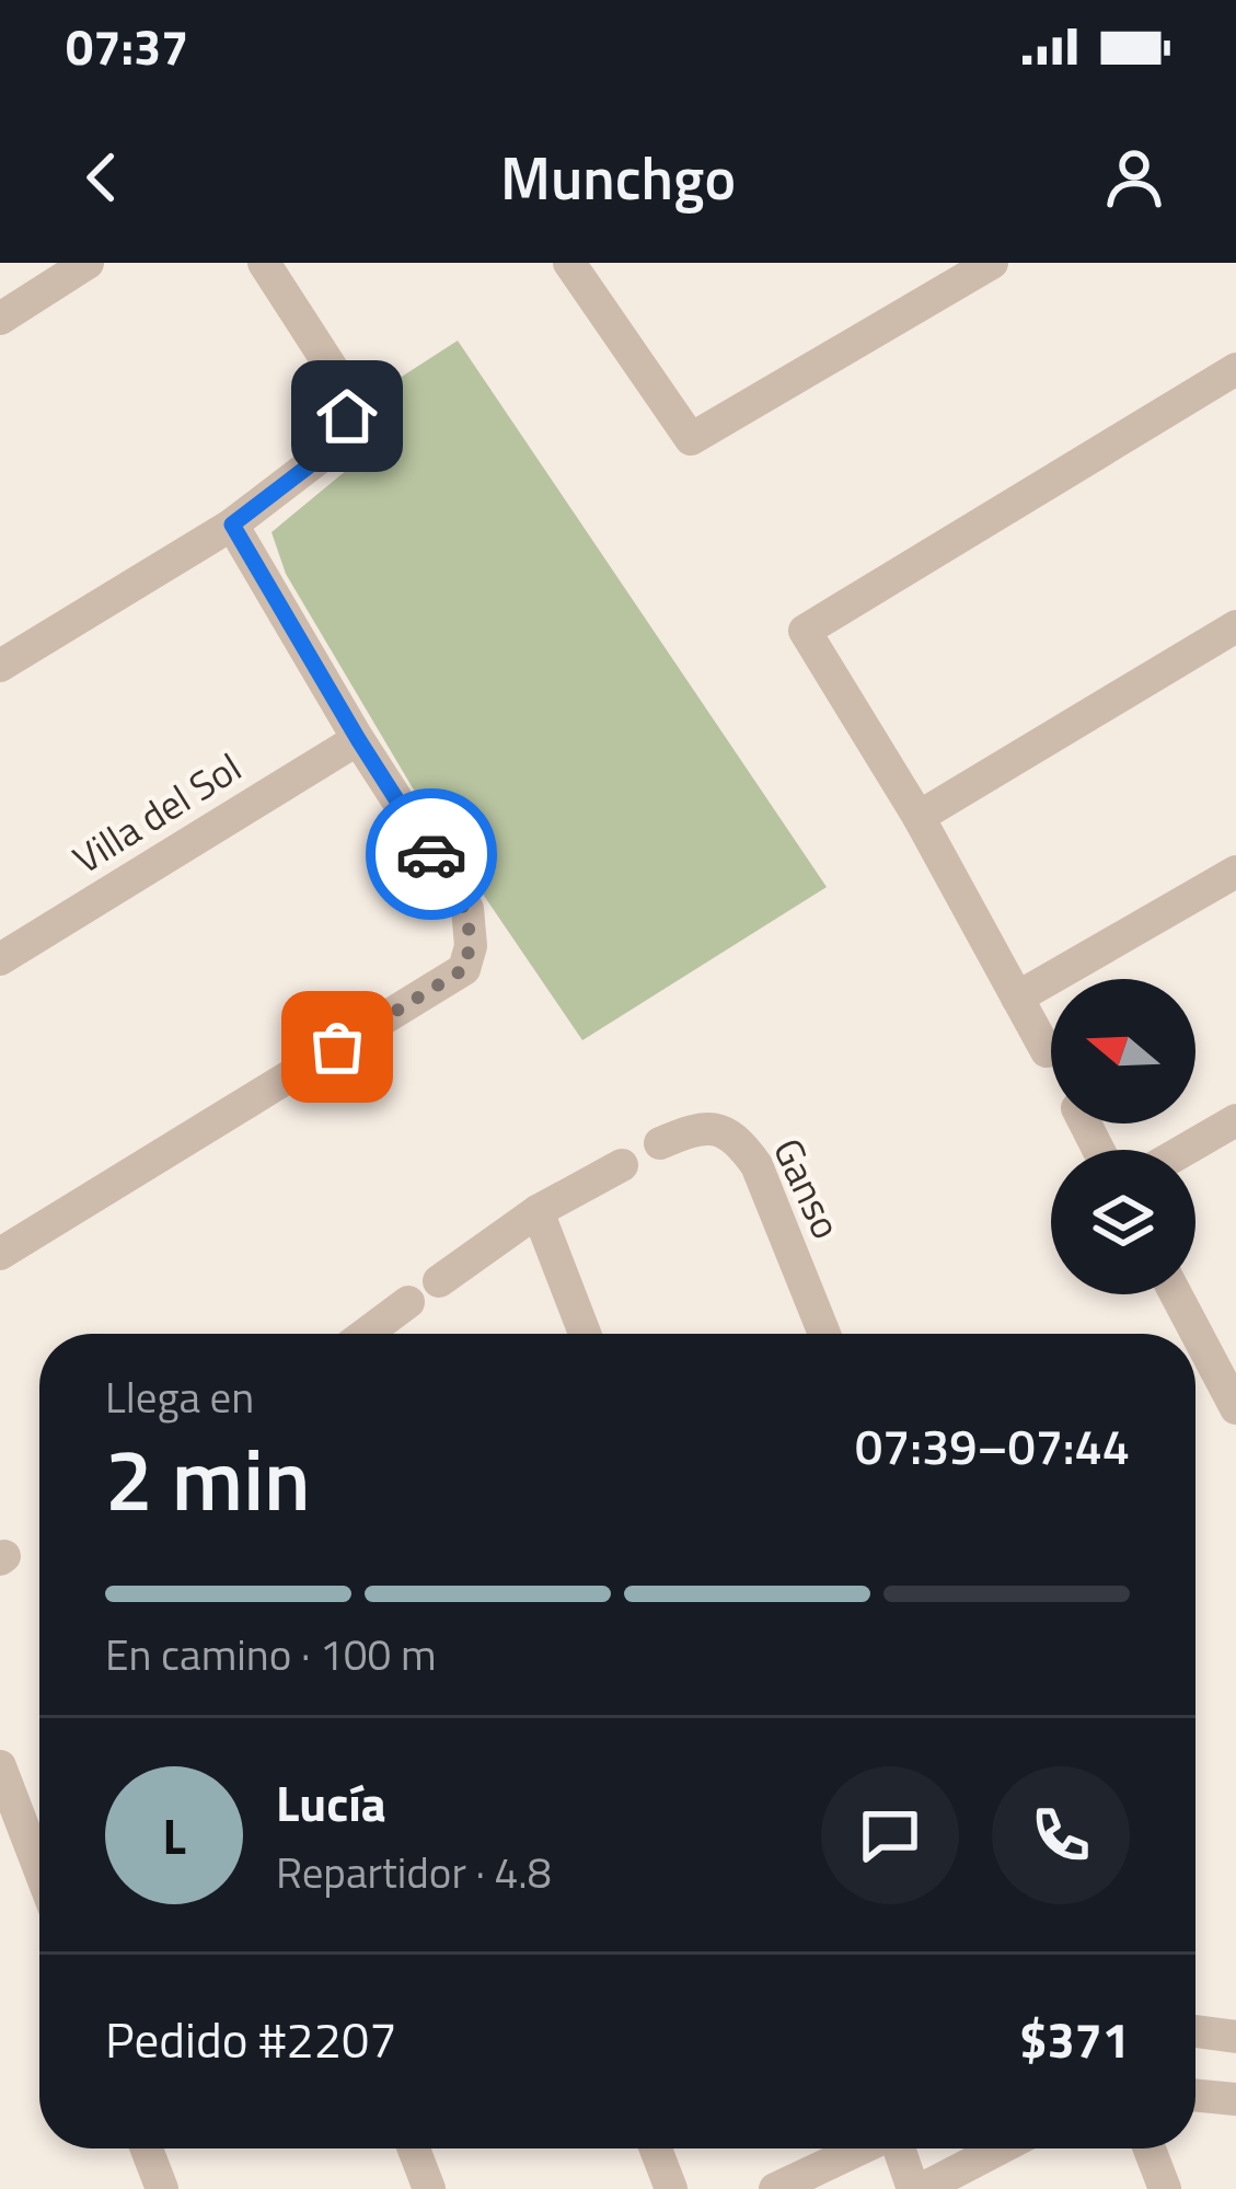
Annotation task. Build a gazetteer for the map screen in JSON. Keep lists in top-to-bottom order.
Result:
{
  "streets": {
    "street": ["Villa del Sol", "Ganso"]
  },
  "north": "left",
  "page": {
    "status": "07:37",
    "header": "Munchgo",
    "heading": ["2 min", "Llega en", "07:39–07:44"],
    "panel": [
      "Lucía",
      "Repartidor · 4.8",
      "Pedido #2207",
      "$371"
    ],
    "bar": "En camino · 100 m",
    "round": "L"
  }
}
